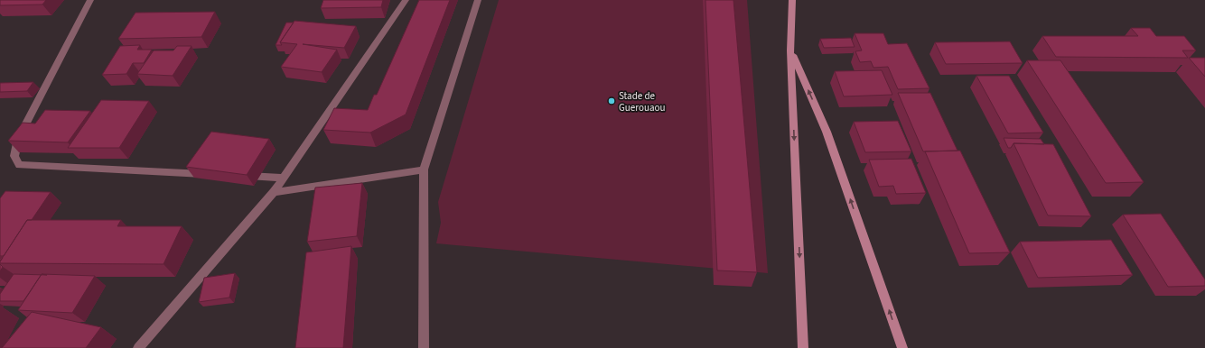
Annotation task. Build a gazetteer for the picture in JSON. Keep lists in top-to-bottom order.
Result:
{
  "places": ["Stade de Guerouaou"]
}
